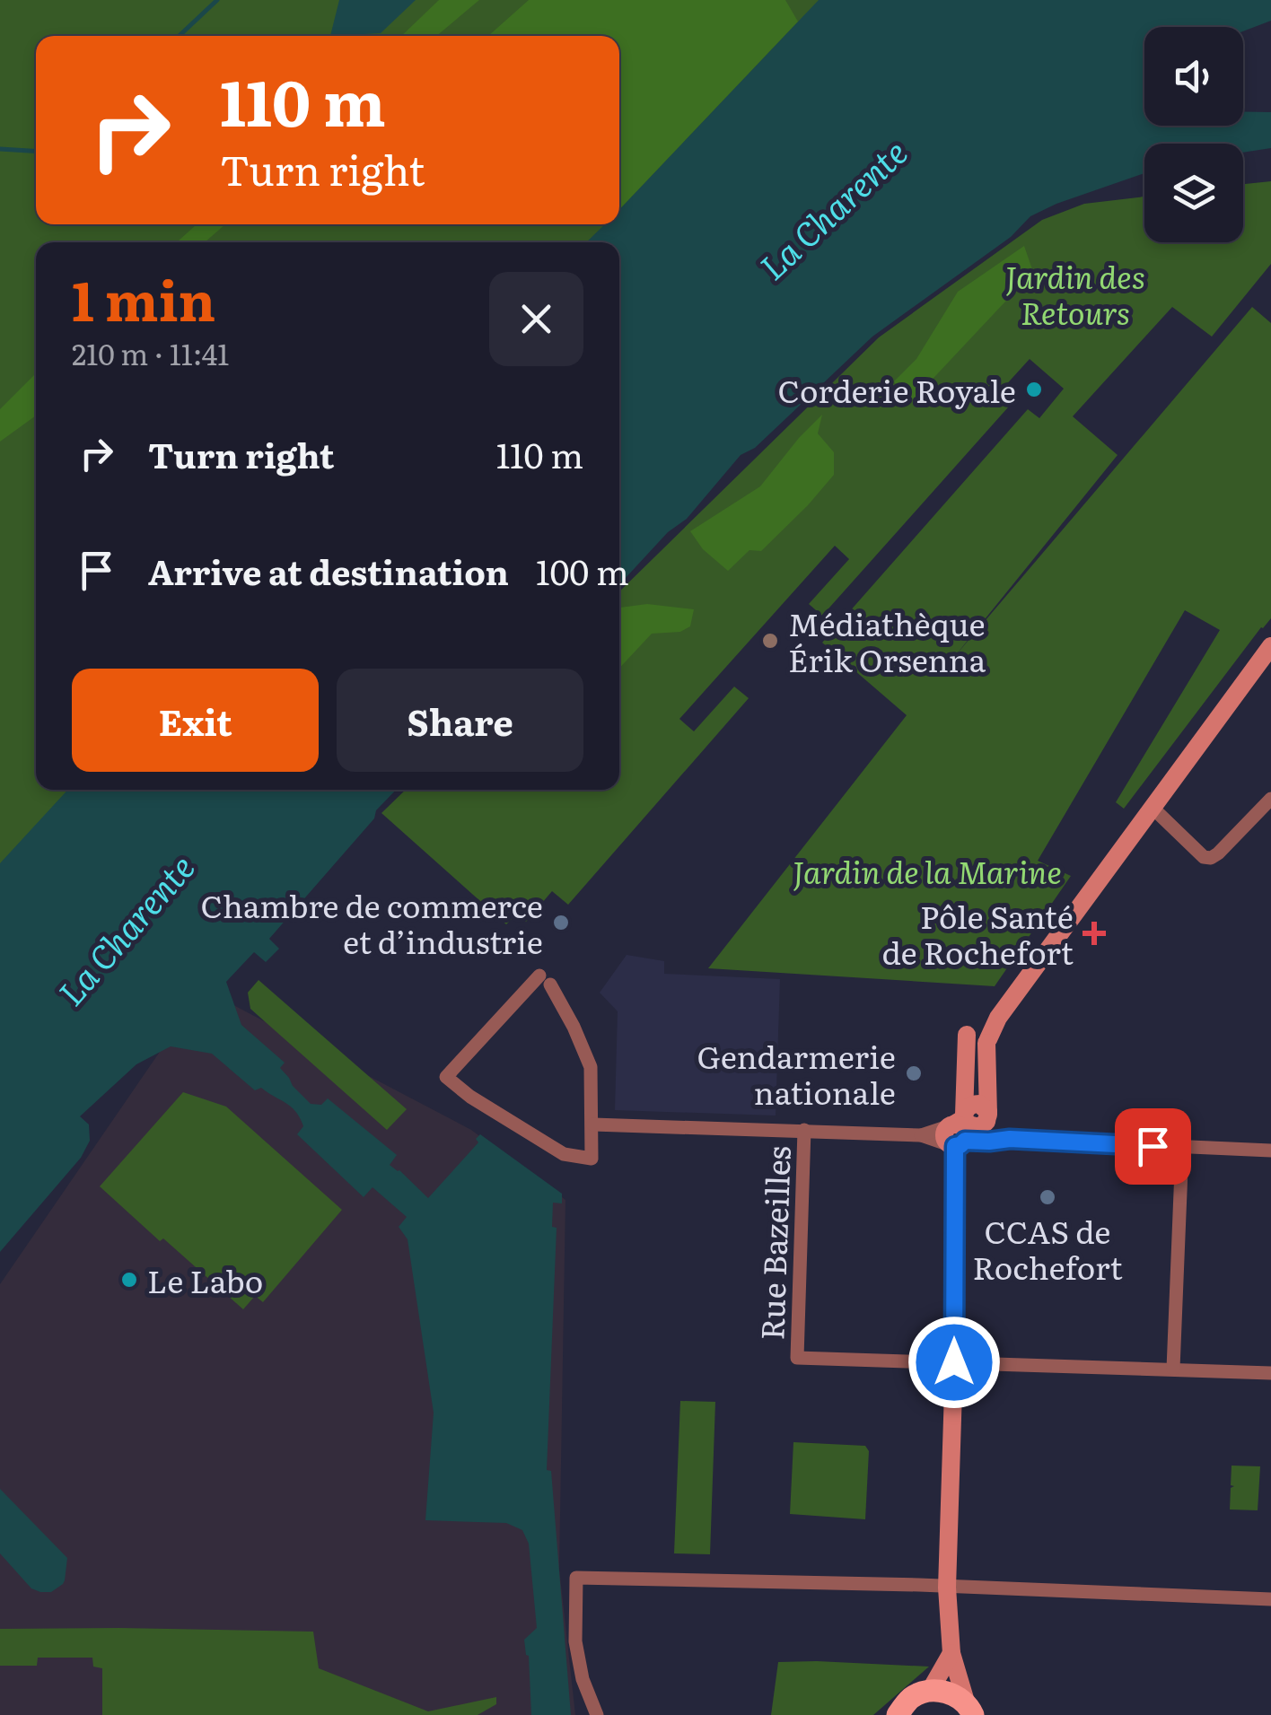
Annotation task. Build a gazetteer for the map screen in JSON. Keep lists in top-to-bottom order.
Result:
{
  "streets": {
    "street": ["Rue Bazeilles"]
  },
  "water": ["La Charente"],
  "parks": ["Jardin des Retours", "Jardin de la Marine"],
  "places": {
    "other": [
      "Corderie Royale",
      "Médiathèque Érik Orsenna",
      "Chambre de commerce et d’industrie",
      "Gendarmerie nationale",
      "CCAS de Rochefort",
      "Le Labo"
    ],
    "health": ["Pôle Santé de Rochefort"]
  },
  "page": {
    "turn": ["110 m", "Turn right"],
    "heading": ["1 min", "210 m · 11:41"],
    "list": [
      {
        "name": "Turn right",
        "value": "110 m"
      },
      {
        "name": "Arrive at destination",
        "value": "100 m"
      }
    ],
    "buttons": ["Exit", "Share"]
  }
}
